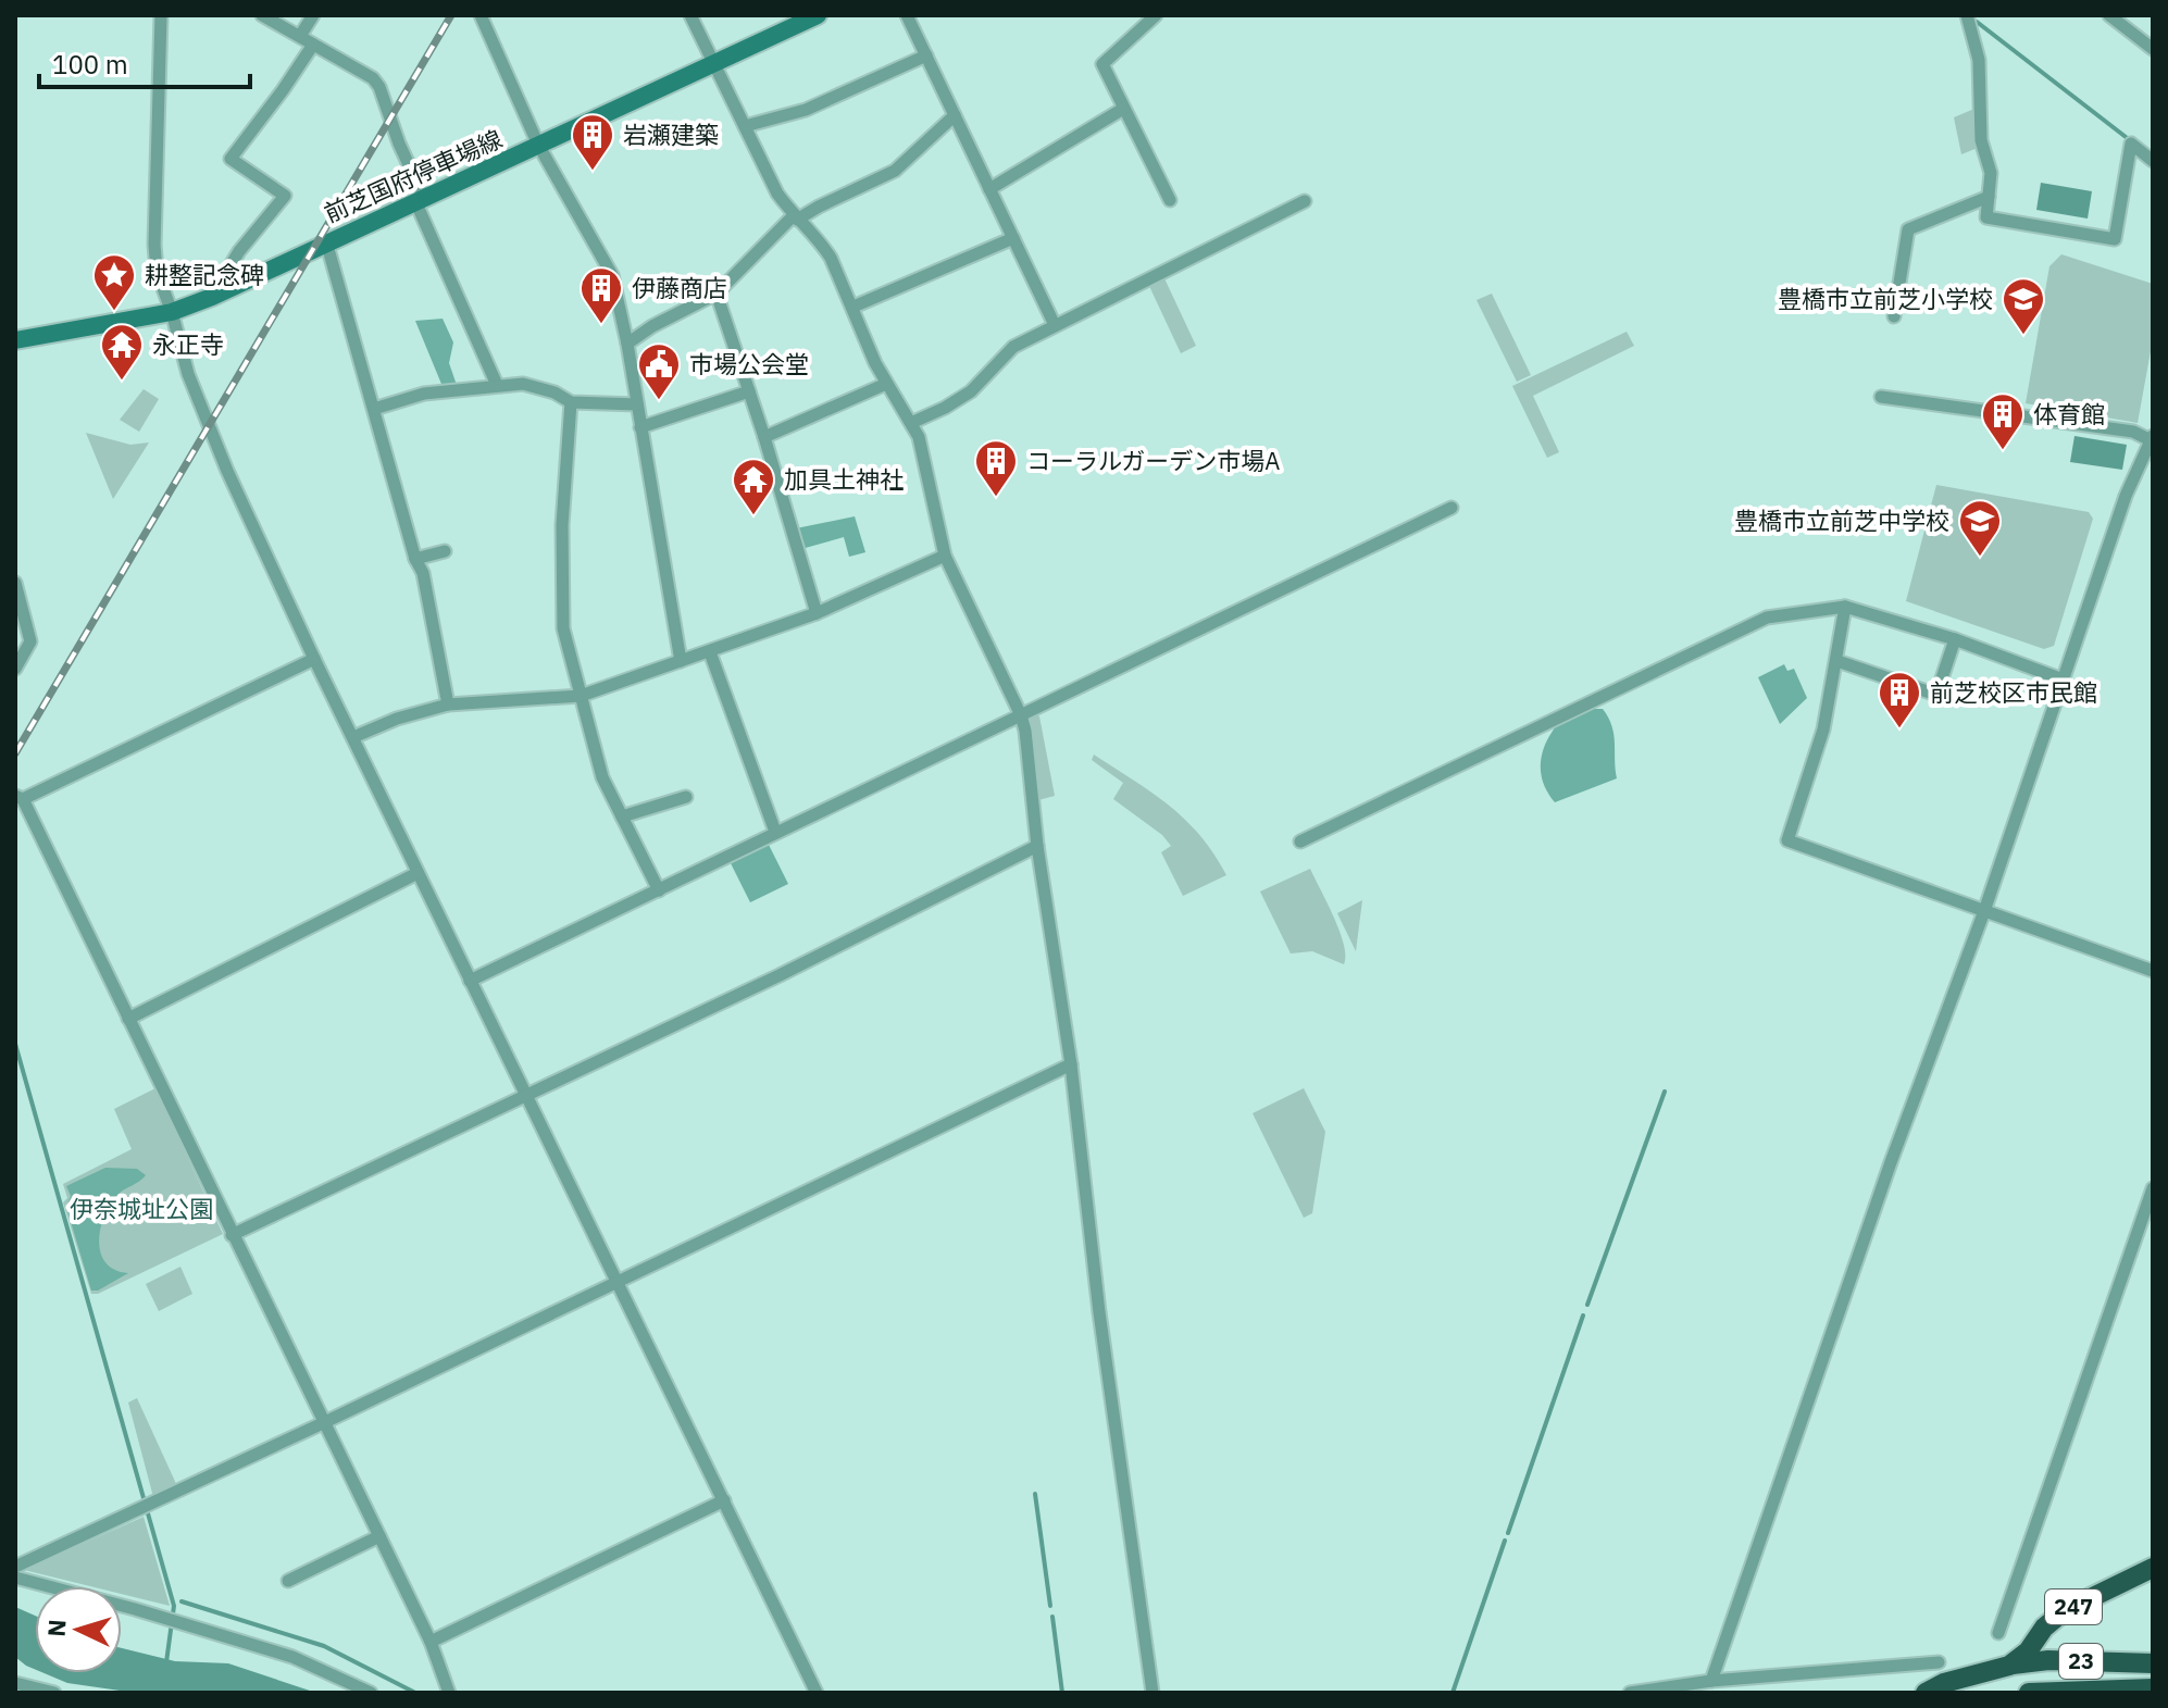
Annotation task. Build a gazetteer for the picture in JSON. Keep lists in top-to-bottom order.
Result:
{
  "streets": {
    "highway": ["247", "23"],
    "main road": ["前芝国府停車場線"]
  },
  "crossings": [
    ["247", "23"]
  ],
  "parks": ["伊奈城址公園"],
  "places": {
    "building": [
      "岩瀬建築",
      "伊藤商店",
      "体育館",
      "コーラルガーデン市場A",
      "前芝校区市民館"
    ],
    "place": ["耕整記念碑"],
    "school or university": ["豊橋市立前芝小学校", "豊橋市立前芝中学校"],
    "temple": ["永正寺", "加具土神社"],
    "public building": ["市場公会堂"]
  },
  "scale_bar": "100 m",
  "north": "left"
}
